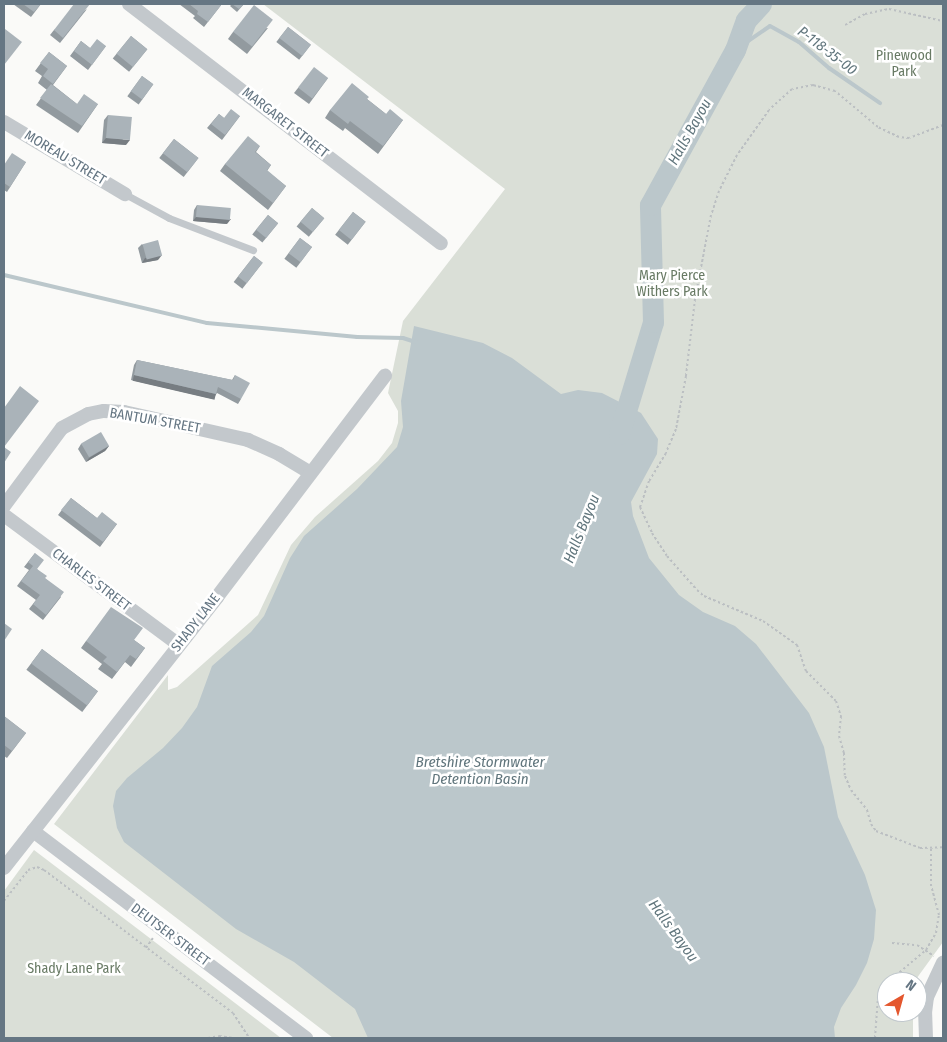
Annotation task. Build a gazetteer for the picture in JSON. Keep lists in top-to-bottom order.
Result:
{
  "streets": {
    "street": [
      "MARGARET STREET",
      "MOREAU STREET",
      "BANTUM STREET",
      "CHARLES STREET",
      "SHADY LANE",
      "DEUTSER STREET"
    ]
  },
  "crossings": [
    ["BANTUM STREET", "SHADY LANE"],
    ["CHARLES STREET", "SHADY LANE"],
    ["SHADY LANE", "DEUTSER STREET"]
  ],
  "water": ["P-118-35-00", "Halls Bayou", "Bretshire Stormwater Detention Basin"],
  "parks": ["Pinewood Park", "Mary Pierce Withers Park", "Shady Lane Park"],
  "north": "top right"
}
